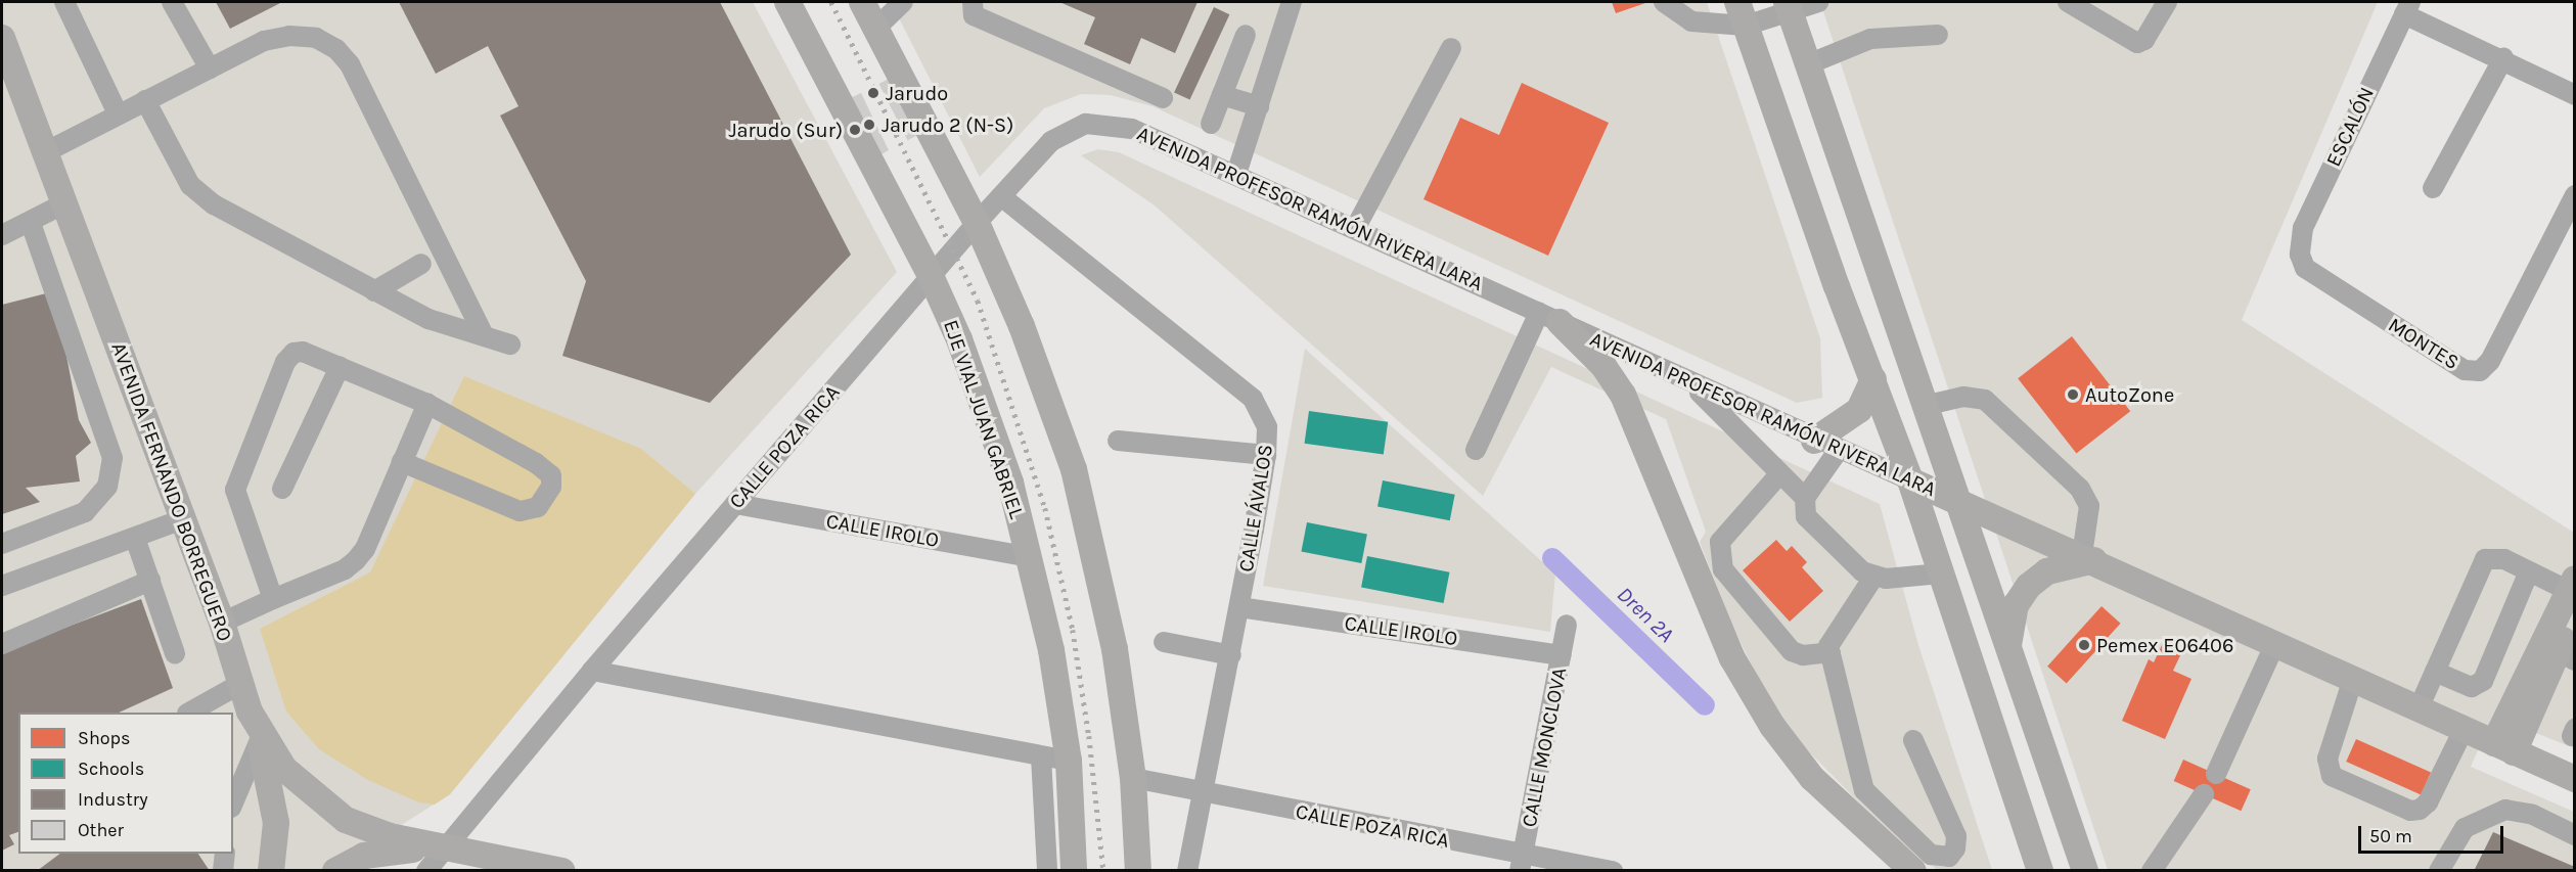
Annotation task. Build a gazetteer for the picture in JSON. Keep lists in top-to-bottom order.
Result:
{
  "streets": {
    "main road": ["AVENIDA PROFESOR RAMÓN RIVERA LARA", "EJE VIAL JUAN GABRIEL", "AVENIDA FERNANDO BORREGUERO"],
    "street": [
      "ESCALÓN",
      "MONTES",
      "CALLE POZA RICA",
      "CALLE ÁVALOS",
      "CALLE IROLO",
      "CALLE MONCLOVA"
    ]
  },
  "crossings": [
    ["ESCALÓN", "MONTES"],
    ["AVENIDA PROFESOR RAMÓN RIVERA LARA", "CALLE POZA RICA"],
    ["AVENIDA PROFESOR RAMÓN RIVERA LARA", "CALLE ÁVALOS"],
    ["EJE VIAL JUAN GABRIEL", "CALLE POZA RICA"],
    ["EJE VIAL JUAN GABRIEL", "CALLE IROLO"],
    ["CALLE POZA RICA", "AVENIDA FERNANDO BORREGUERO"],
    ["CALLE POZA RICA", "CALLE ÁVALOS"],
    ["CALLE POZA RICA", "CALLE IROLO"],
    ["CALLE POZA RICA", "CALLE MONCLOVA"],
    ["CALLE ÁVALOS", "CALLE IROLO"],
    ["CALLE IROLO", "CALLE MONCLOVA"]
  ],
  "water": ["Dren 2A"],
  "places": [
    "Jarudo",
    "Jarudo 2 (N-S)",
    "Jarudo (Sur)",
    "AutoZone",
    "Pemex E06406"
  ],
  "legend": [
    "Shops",
    "Schools",
    "Industry",
    "Other"
  ],
  "scale_bar": "50 m"
}
